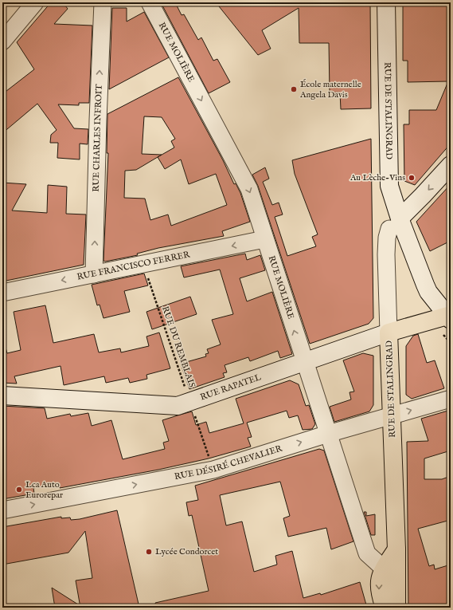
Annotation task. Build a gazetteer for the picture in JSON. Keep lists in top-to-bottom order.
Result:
{
  "streets": {
    "main road": ["RUE DE STALINGRAD", "RUE RAPATEL"],
    "street": [
      "RUE MOLIÈRE",
      "RUE CHARLES INFROIT",
      "RUE FRANCISCO FERRER",
      "RUE DÉSIRÉ CHEVALIER"
    ],
    "path": ["RUE DU REMBLAIS"]
  },
  "crossings": [
    ["RUE MOLIÈRE", "RUE DE STALINGRAD"],
    ["RUE MOLIÈRE", "RUE FRANCISCO FERRER"],
    ["RUE MOLIÈRE", "RUE RAPATEL"],
    ["RUE MOLIÈRE", "RUE DÉSIRÉ CHEVALIER"],
    ["RUE DE STALINGRAD", "RUE RAPATEL"],
    ["RUE DE STALINGRAD", "RUE DÉSIRÉ CHEVALIER"],
    ["RUE CHARLES INFROIT", "RUE FRANCISCO FERRER"],
    ["RUE FRANCISCO FERRER", "RUE DU REMBLAIS"],
    ["RUE DU REMBLAIS", "RUE RAPATEL"],
    ["RUE DU REMBLAIS", "RUE DÉSIRÉ CHEVALIER"]
  ],
  "one_way": ["RUE CHARLES INFROIT", "RUE FRANCISCO FERRER", "RUE DÉSIRÉ CHEVALIER"],
  "places": [
    "École maternelle Angela Davis",
    "Au Lèche-Vins",
    "Lca Auto Eurorepar",
    "Lycée Condorcet"
  ]
}
